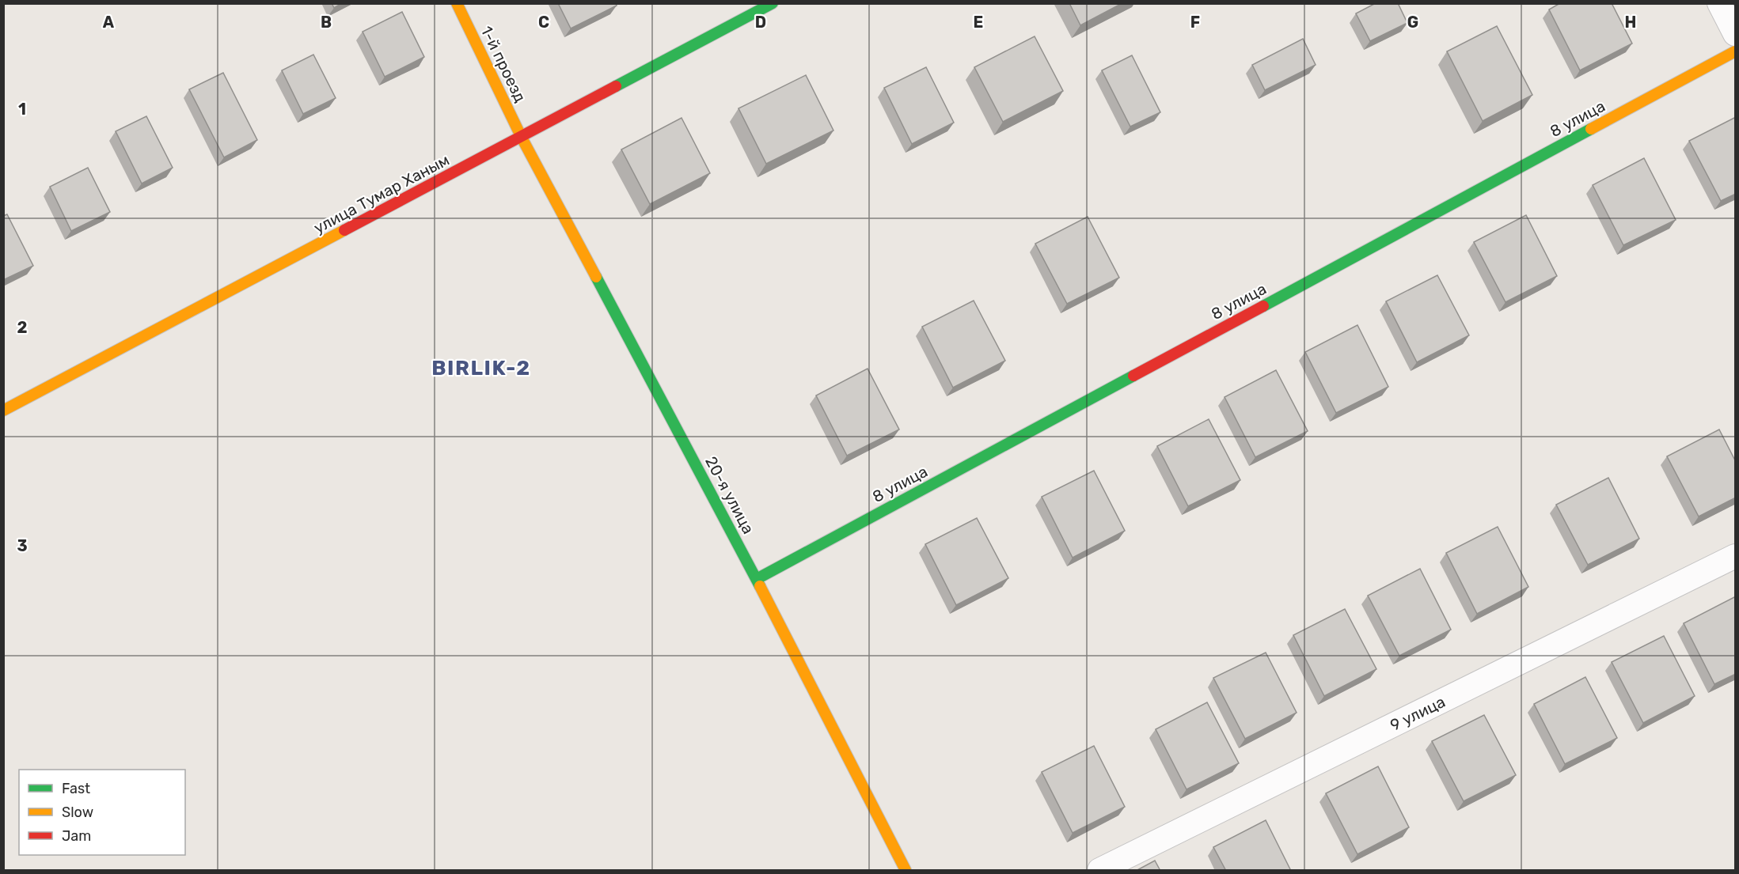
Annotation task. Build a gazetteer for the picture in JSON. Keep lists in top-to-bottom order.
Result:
{
  "streets": {
    "street": [
      "1-й проезд",
      "8 улица",
      "улица Тумар Ханым",
      "20-я улица",
      "9 улица"
    ]
  },
  "crossings": [
    ["1-й проезд", "улица Тумар Ханым"],
    ["1-й проезд", "20-я улица"],
    ["8 улица", "20-я улица"],
    ["улица Тумар Ханым", "20-я улица"]
  ],
  "districts": ["BIRLIK-2"],
  "legend": ["Fast", "Slow", "Jam"],
  "grid": {
    "columns": [
      "A",
      "B",
      "C",
      "D",
      "E",
      "F",
      "G",
      "H"
    ],
    "rows": ["1", "2", "3"]
  }
}
